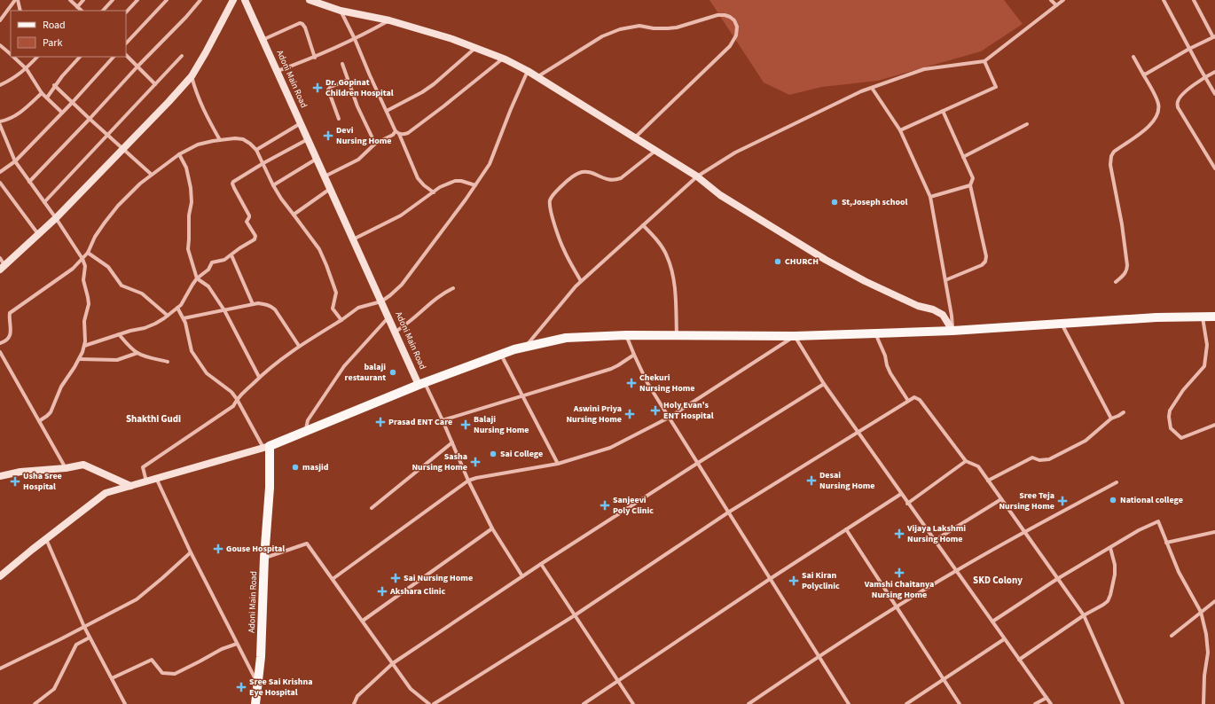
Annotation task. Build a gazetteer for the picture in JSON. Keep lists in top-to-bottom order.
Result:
{
  "streets": {
    "main road": ["Adoni Main Road"]
  },
  "districts": ["Shakthi Gudi", "SKD Colony"],
  "places": {
    "health": [
      "Dr. Gopinat Children Hospital",
      "Devi Nursing Home",
      "Chekuri Nursing Home",
      "Holy Evan's ENT Hospital",
      "Aswini Priya Nursing Home",
      "Prasad ENT Care",
      "Balaji Nursing Home",
      "Sasha Nursing Home",
      "Desai Nursing Home",
      "Usha Sree Hospital",
      "Sree Teja Nursing Home",
      "Sanjeevi Poly Clinic",
      "Vijaya Lakshmi Nursing Home",
      "Gouse Hospital",
      "Vamshi Chaitanya Nursing Home",
      "Sai Nursing Home",
      "Sai Kiran Polyclinic",
      "Akshara Clinic",
      "Sree Sai Krishna Eye Hospital"
    ],
    "other": [
      "St,Joseph school",
      "CHURCH",
      "balaji restaurant",
      "Sai College",
      "masjid",
      "National college"
    ]
  },
  "legend": ["Road", "Park"]
}
